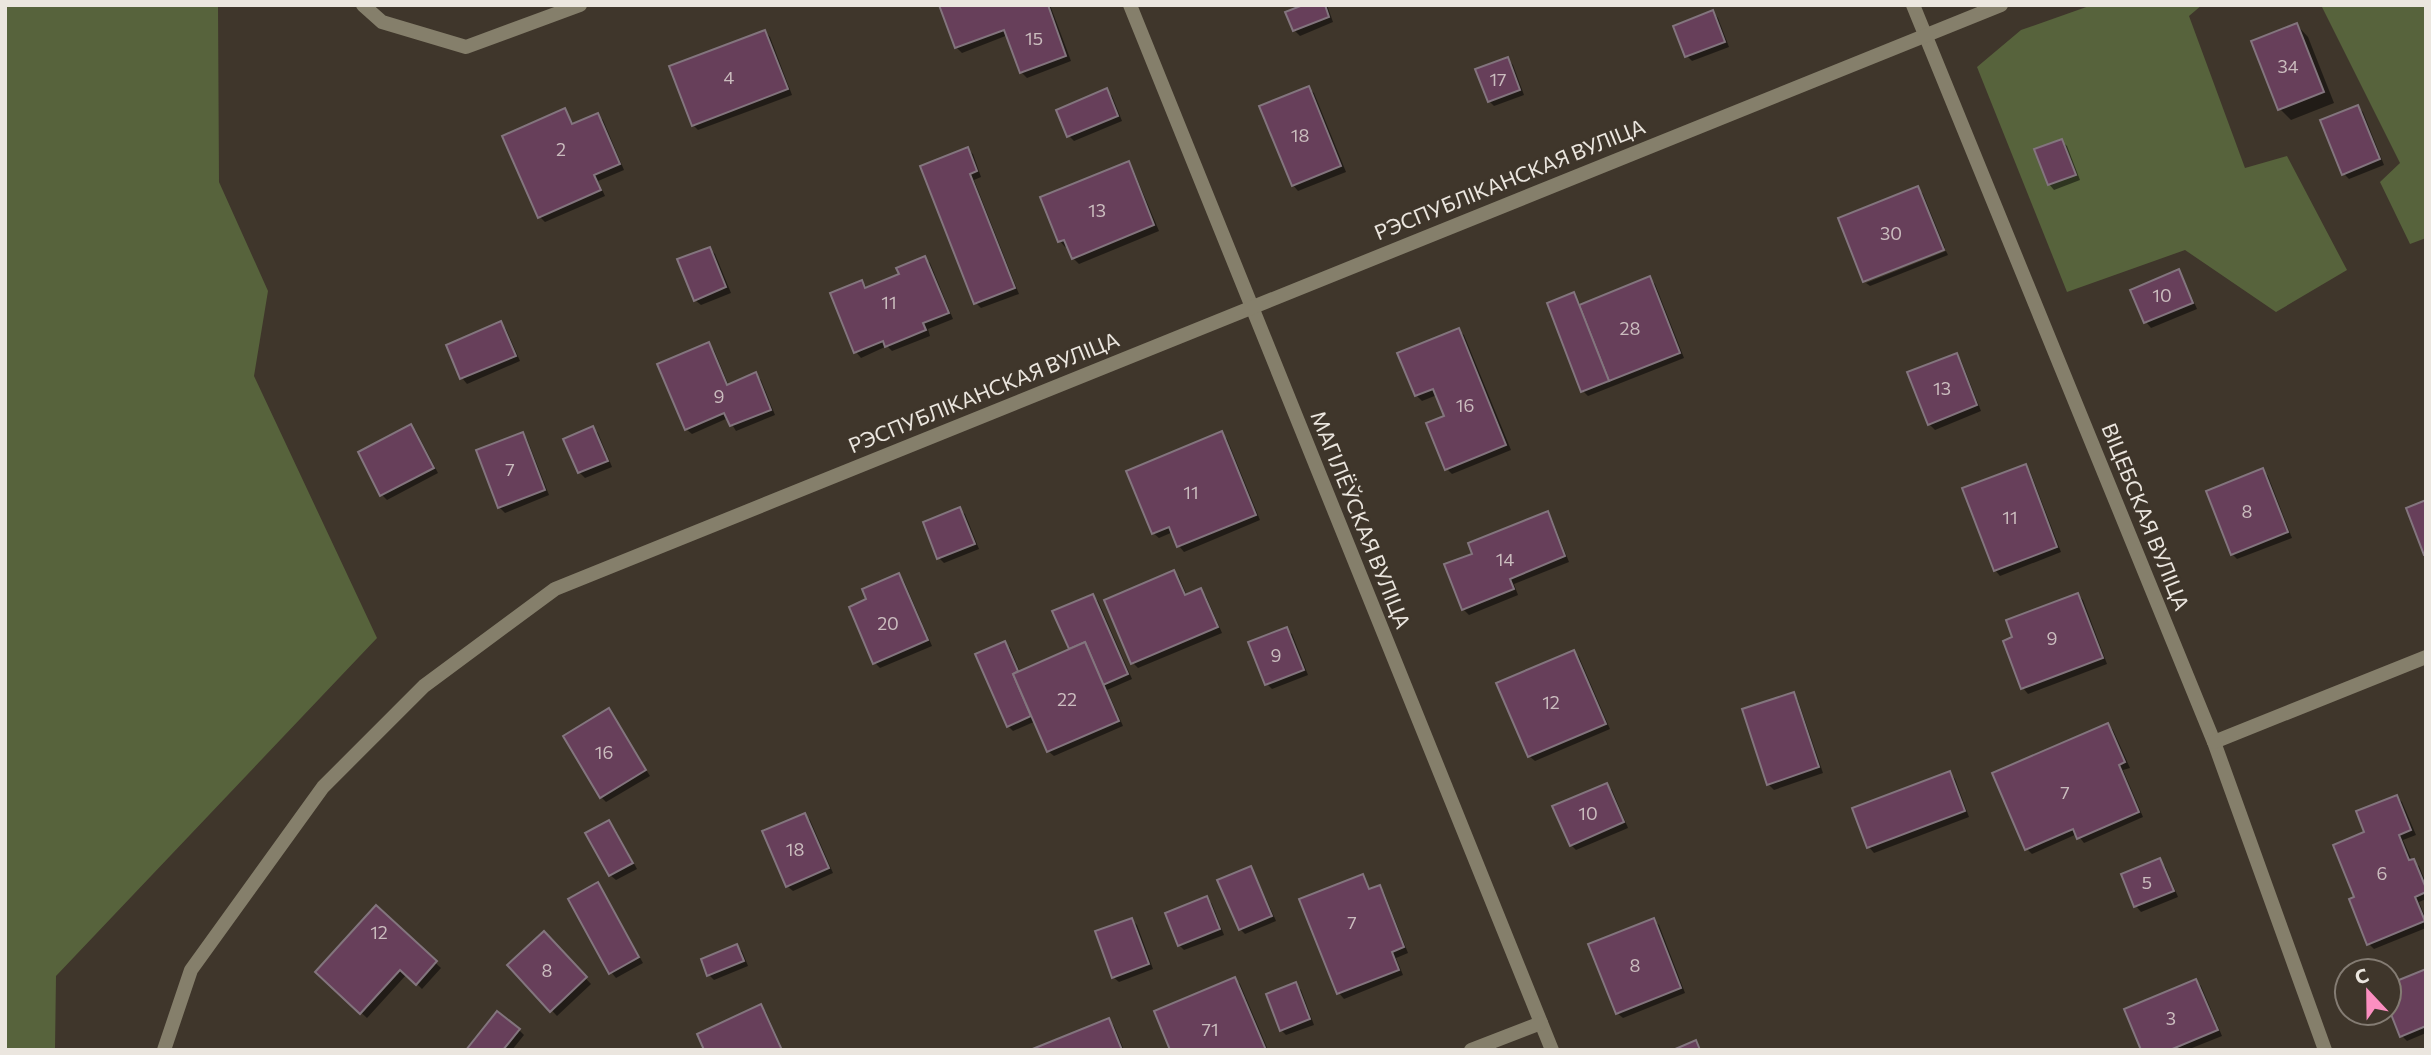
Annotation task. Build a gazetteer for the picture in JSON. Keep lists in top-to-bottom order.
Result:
{
  "streets": {
    "street": ["РЭСПУБЛІКАНСКАЯ ВУЛІЦА", "ВІЦЕБСКАЯ ВУЛІЦА", "МАГІЛЁЎСКАЯ ВУЛІЦА"]
  },
  "crossings": [
    ["РЭСПУБЛІКАНСКАЯ ВУЛІЦА", "ВІЦЕБСКАЯ ВУЛІЦА"],
    ["РЭСПУБЛІКАНСКАЯ ВУЛІЦА", "МАГІЛЁЎСКАЯ ВУЛІЦА"]
  ],
  "house_numbers": [
    "15",
    "34",
    "4",
    "17",
    "18",
    "2",
    "13",
    "30",
    "10",
    "11",
    "28",
    "13",
    "9",
    "16",
    "7",
    "11",
    "8",
    "11",
    "14",
    "20",
    "9",
    "9",
    "22",
    "12",
    "16",
    "7",
    "10",
    "18",
    "6",
    "5",
    "7",
    "12",
    "8",
    "8",
    "3",
    "71"
  ],
  "north": "top"
}
